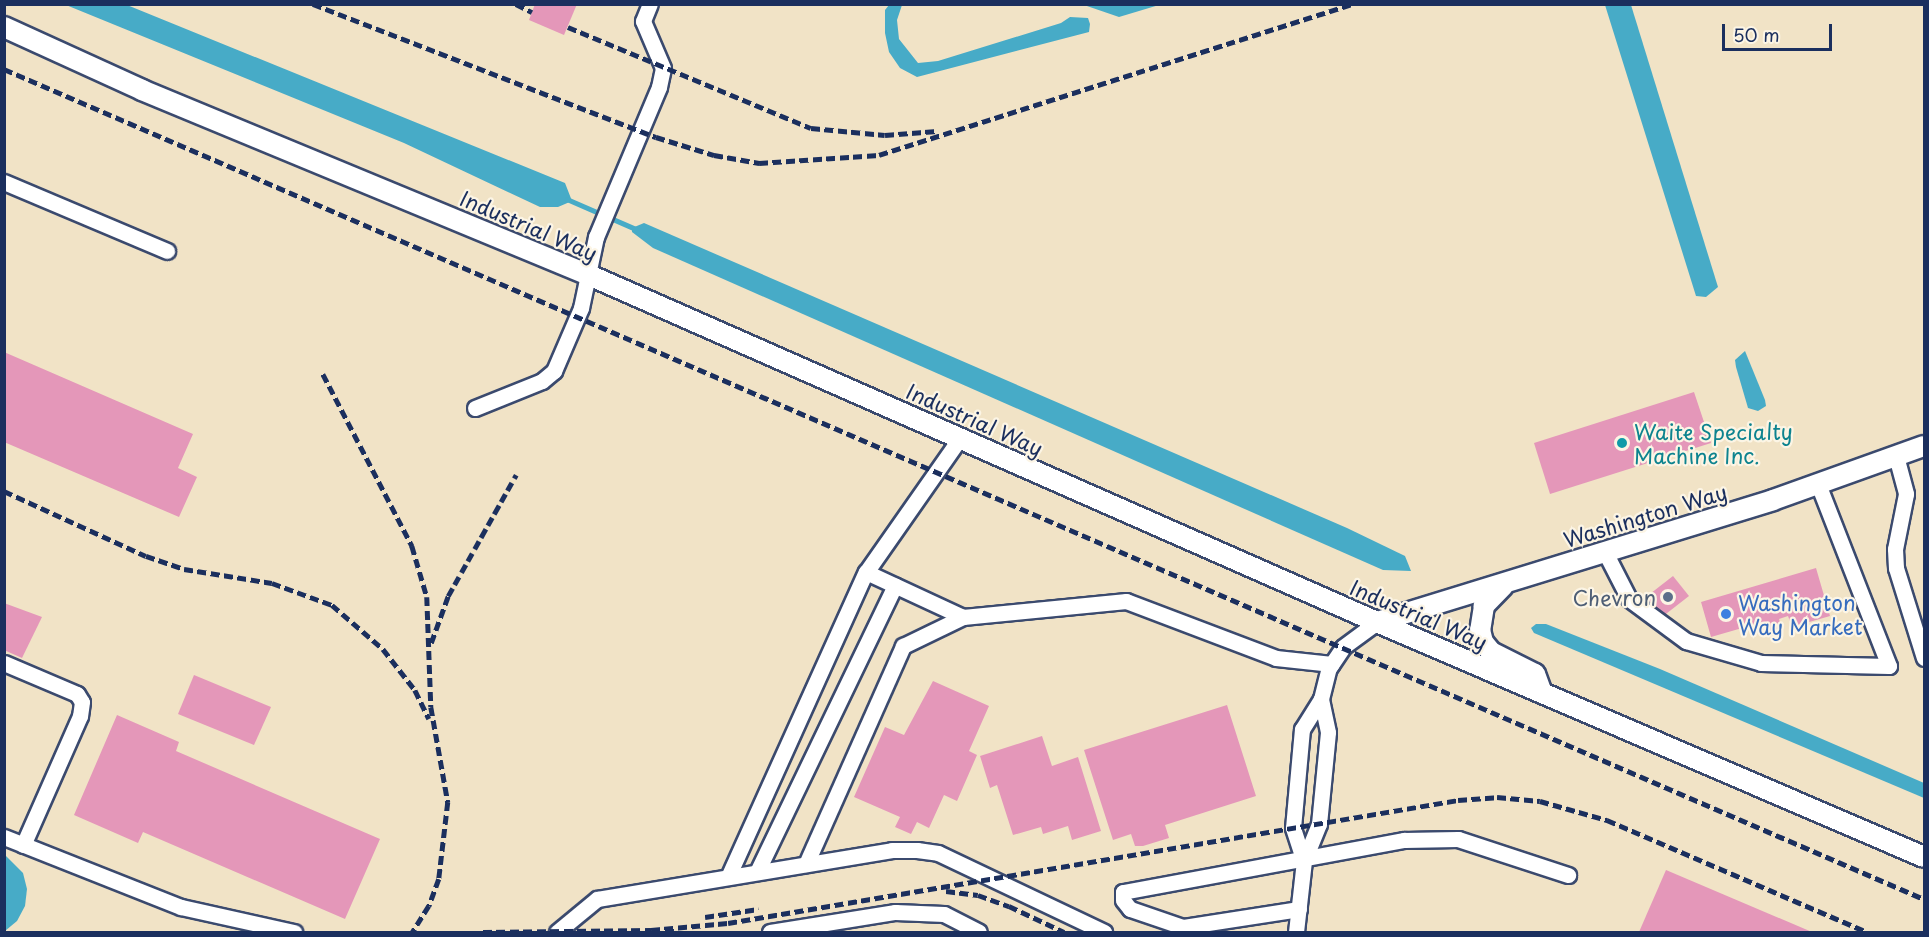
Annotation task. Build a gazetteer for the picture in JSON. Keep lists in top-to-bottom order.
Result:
{
  "streets": {
    "main road": ["Industrial Way", "Washington Way"]
  },
  "crossings": [
    ["Industrial Way", "Washington Way"]
  ],
  "places": ["Waite Specialty Machine Inc.", "Chevron", "Washington Way Market"],
  "scale_bar": "50 m"
}
